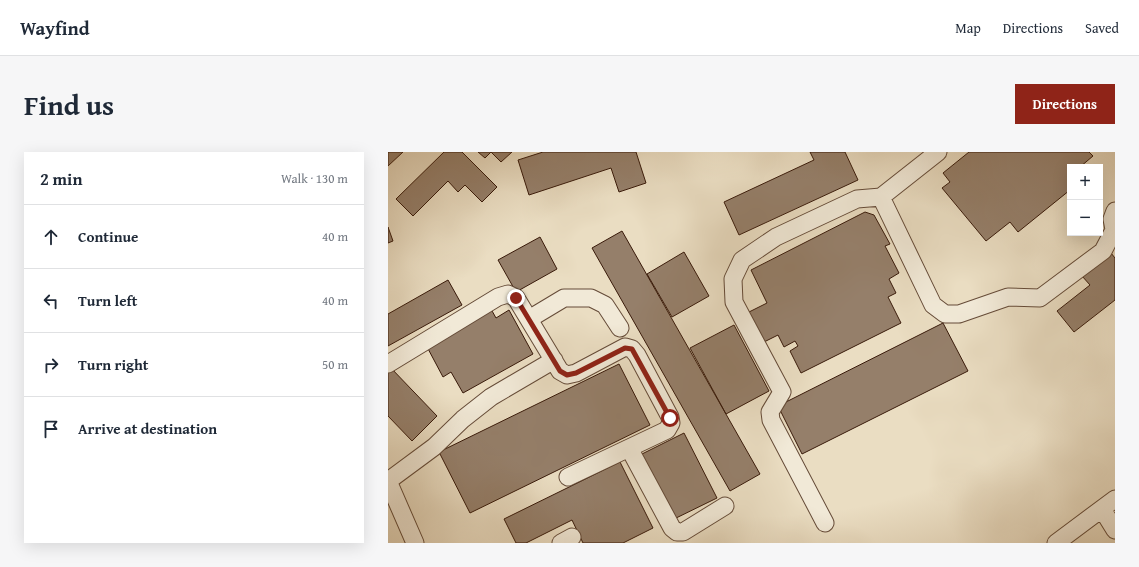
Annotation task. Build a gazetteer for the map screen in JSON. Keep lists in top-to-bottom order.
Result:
{
  "page": {
    "header": "Wayfind",
    "nav": ["Map", "Directions", "Saved"],
    "title": "Find us",
    "buttons": "Directions",
    "heading": ["2 min", "Walk · 130 m"],
    "map_buttons": ["+", "−"],
    "list": [
      ["Continue", "40 m"],
      ["Turn left", "40 m"],
      ["Turn right", "50 m"],
      "Arrive at destination"
    ]
  }
}
